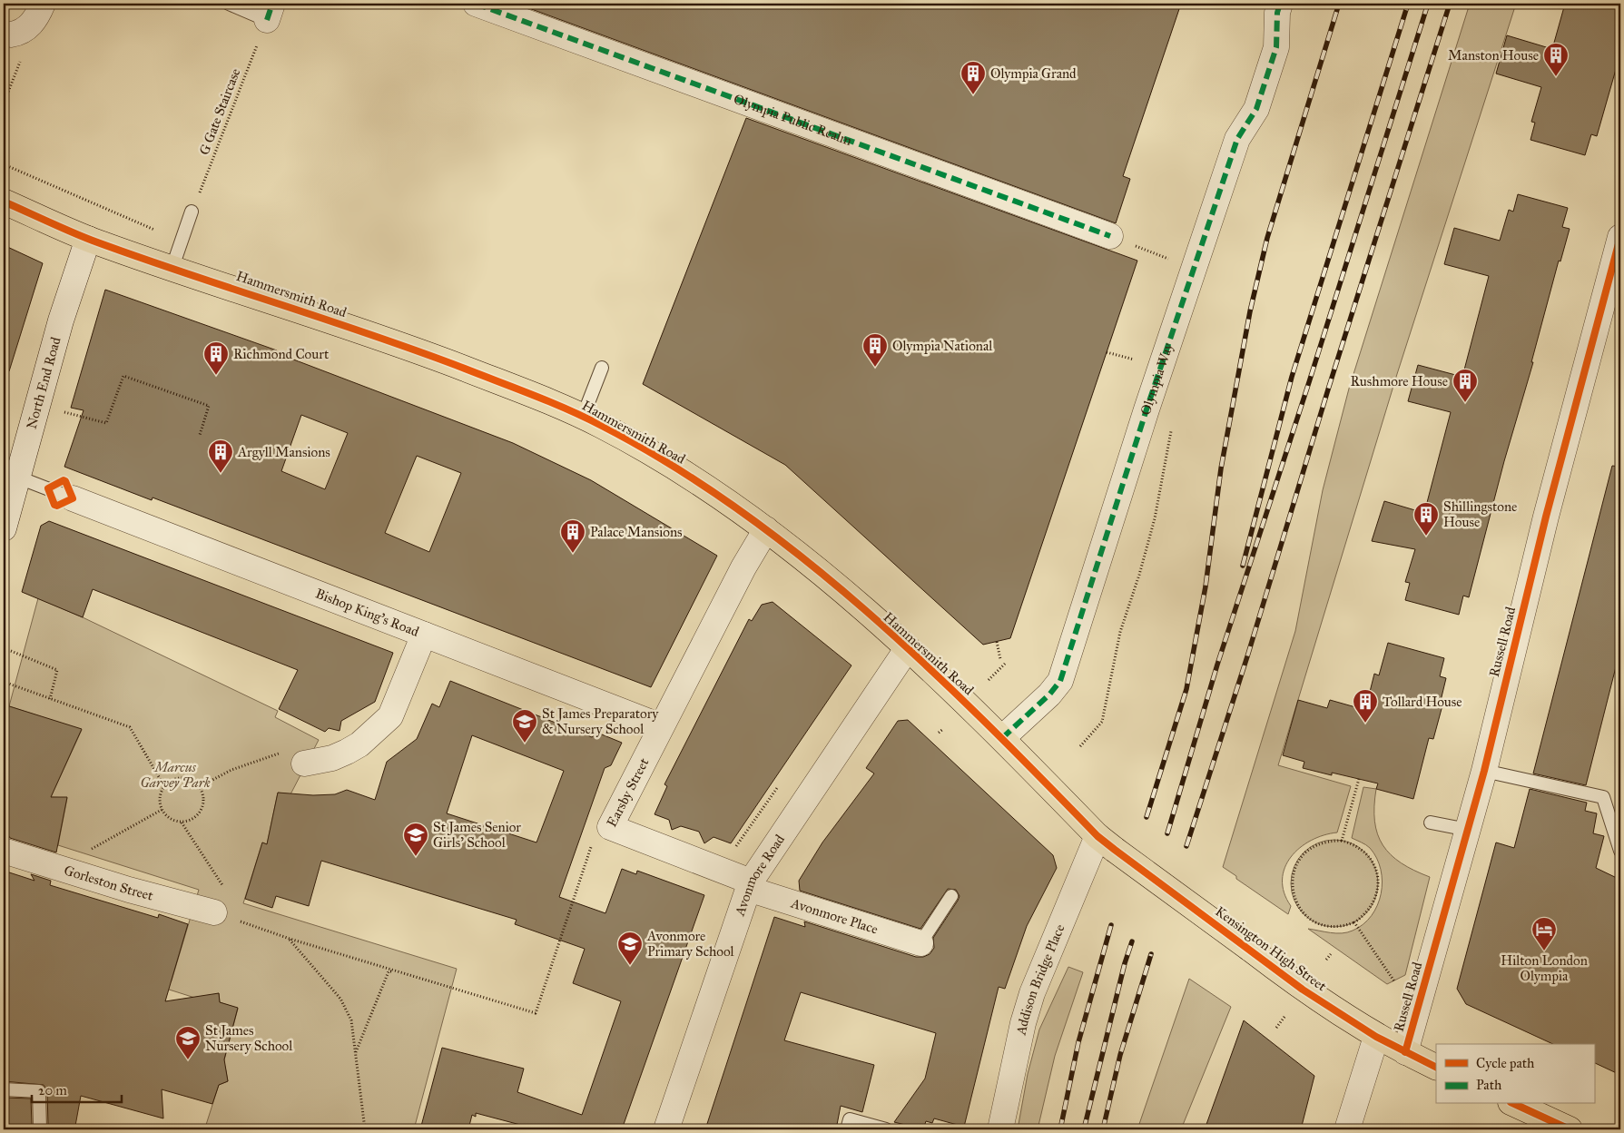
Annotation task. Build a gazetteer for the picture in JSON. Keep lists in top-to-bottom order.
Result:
{
  "streets": {
    "main road": ["Hammersmith Road", "Kensington High Street"],
    "street": [
      "Olympia Public Realm",
      "Olympia Way",
      "North End Road",
      "Bishop King's Road",
      "Russell Road",
      "Earsby Street",
      "Avonmore Road",
      "Gorleston Street",
      "Avonmore Place",
      "Addison Bridge Place"
    ],
    "path": ["G Gate Staircase"]
  },
  "crossings": [
    ["Hammersmith Road", "Olympia Way"],
    ["Hammersmith Road", "North End Road"],
    ["Hammersmith Road", "Earsby Street"],
    ["Hammersmith Road", "Avonmore Road"],
    ["Hammersmith Road", "Kensington High Street"],
    ["Hammersmith Road", "Addison Bridge Place"],
    ["Bishop King's Road", "Earsby Street"],
    ["Russell Road", "Kensington High Street"],
    ["Earsby Street", "Avonmore Road"],
    ["Earsby Street", "Avonmore Place"],
    ["Avonmore Road", "Avonmore Place"],
    ["Kensington High Street", "Addison Bridge Place"]
  ],
  "parks": ["Marcus Garvey Park"],
  "places": {
    "building": [
      "Manston House",
      "Olympia Grand",
      "Olympia National",
      "Richmond Court",
      "Rushmore House",
      "Argyll Mansions",
      "Shillingstone House",
      "Palace Mansions",
      "Tollard House"
    ],
    "school or university": [
      "St James Preparatory & Nursery School",
      "St James Senior Girls' School",
      "Avonmore Primary School",
      "St James Nursery School"
    ],
    "hotel": ["Hilton London Olympia"]
  },
  "legend": ["Cycle path", "Path"],
  "scale_bar": "20 m"
}
